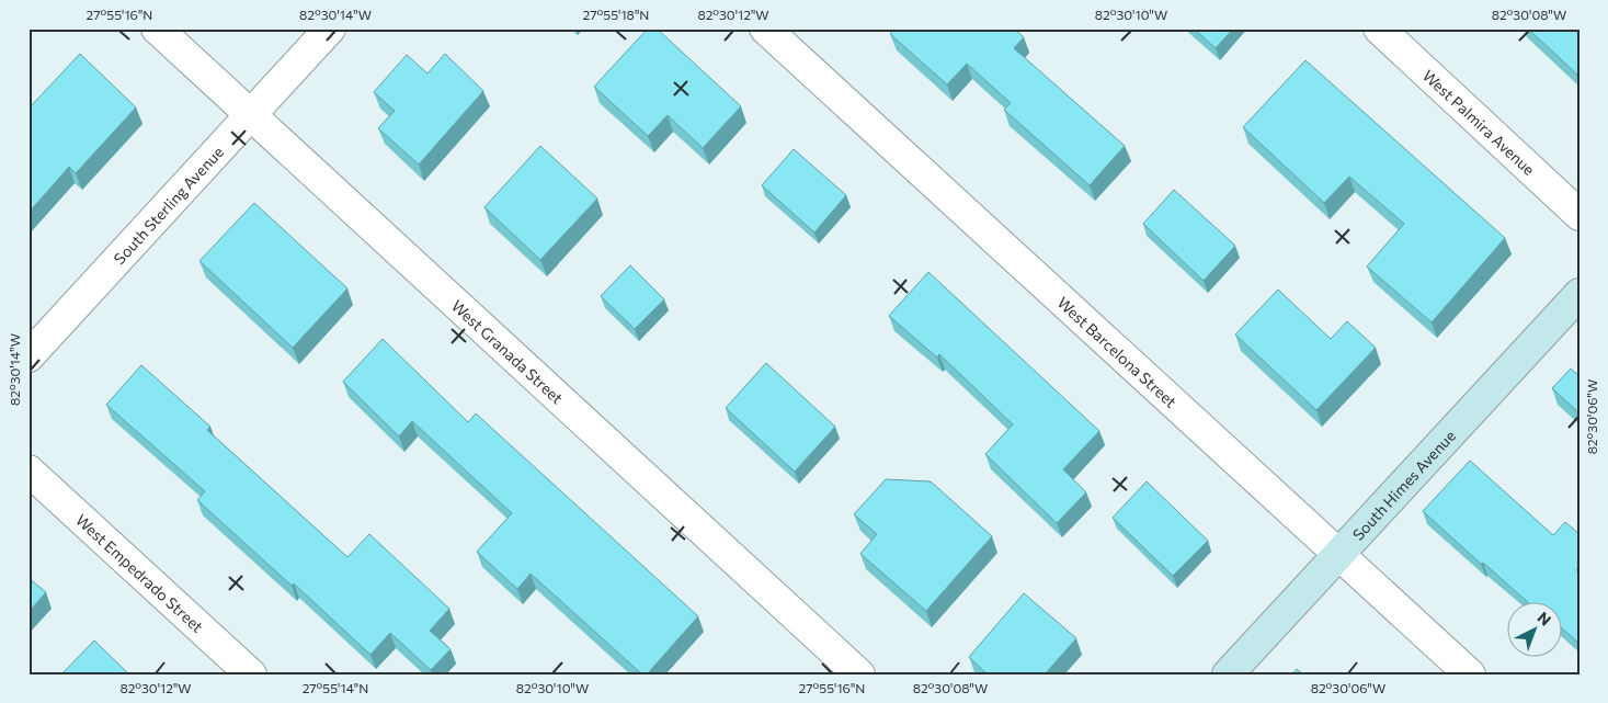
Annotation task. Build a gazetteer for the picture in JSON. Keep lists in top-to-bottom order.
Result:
{
  "streets": {
    "street": [
      "West Palmira Avenue",
      "South Sterling Avenue",
      "West Granada Street",
      "West Barcelona Street",
      "South Himes Avenue",
      "West Empedrado Street"
    ]
  },
  "crossings": [
    ["South Sterling Avenue", "West Granada Street"],
    ["West Barcelona Street", "South Himes Avenue"]
  ],
  "north": "top right",
  "coordinates": [
    "27°55'16\"N",
    "82°30'14\"W",
    "27°55'18\"N",
    "82°30'12\"W",
    "82°30'10\"W",
    "82°30'08\"W",
    "82°30'06\"W",
    "27°55'14\"N"
  ]
}
